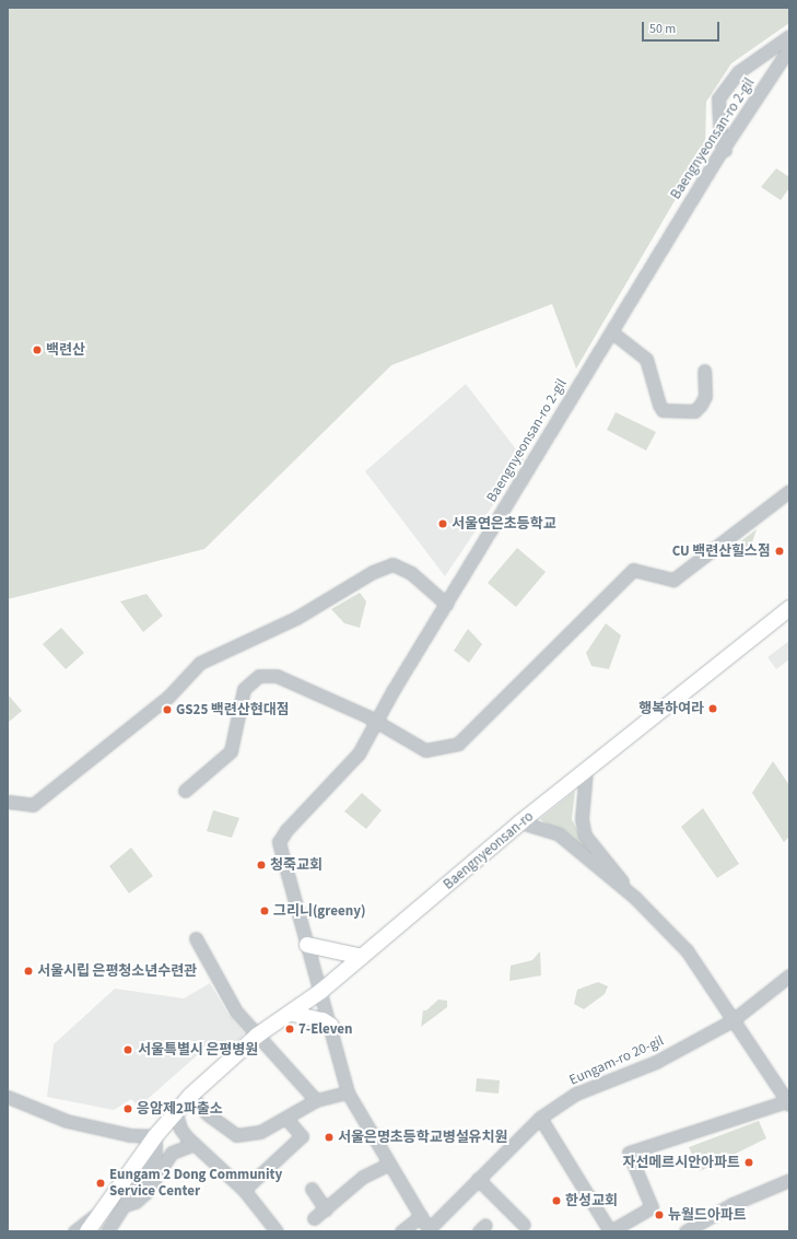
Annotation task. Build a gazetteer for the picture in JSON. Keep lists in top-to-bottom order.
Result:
{
  "streets": {
    "main road": ["Baengnyeonsan-ro"],
    "street": ["Baengnyeonsan-ro 2-gil", "Eungam-ro 20-gil"]
  },
  "crossings": [
    ["Baengnyeonsan-ro 2-gil", "Baengnyeonsan-ro"],
    ["Baengnyeonsan-ro 2-gil", "Eungam-ro 20-gil"]
  ],
  "places": [
    "백련산",
    "서울연은초등학교",
    "CU 백련산힐스점",
    "행복하여라",
    "GS25 백련산현대점",
    "청죽교회",
    "그리니(greeny)",
    "서울시립 은평청소년수련관",
    "7-Eleven",
    "서울특별시 은평병원",
    "응암제2파출소",
    "서울은명초등학교병설유치원",
    "자선메르시안아파트",
    "Eungam 2 Dong Community Service Center",
    "한성교회",
    "뉴월드아파트"
  ],
  "scale_bar": "50 m"
}
